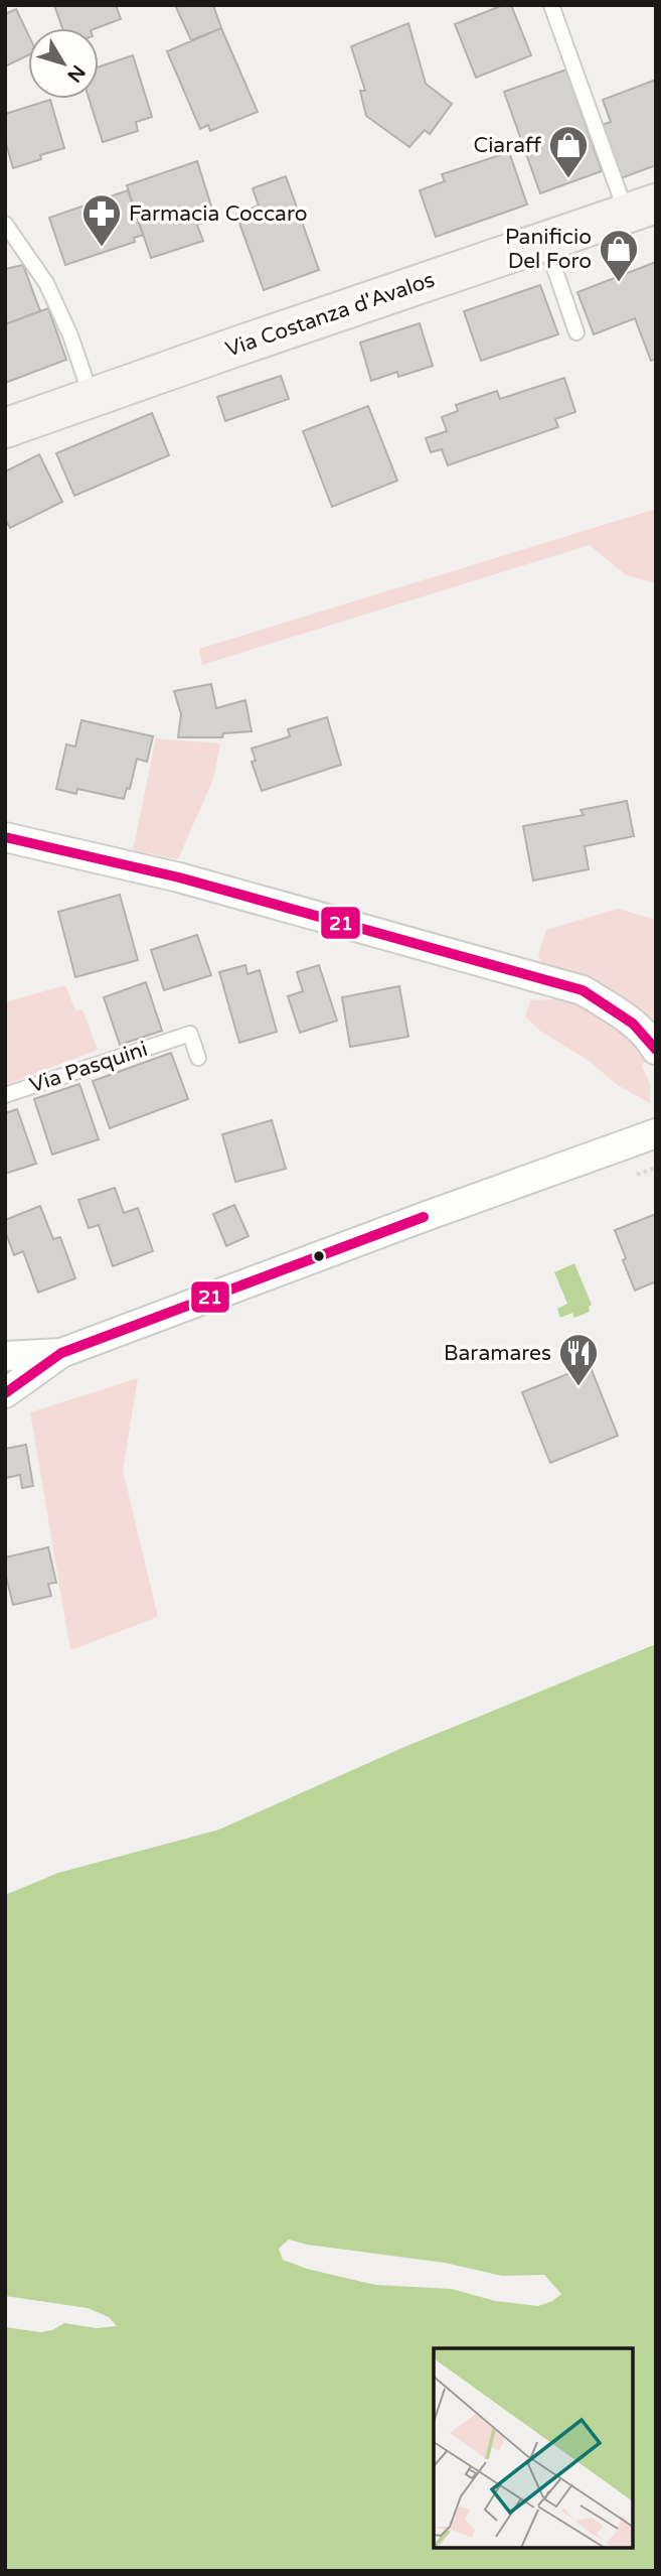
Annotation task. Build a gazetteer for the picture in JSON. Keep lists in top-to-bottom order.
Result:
{
  "streets": {
    "main road": ["Via Costanza d'Avalos"],
    "lane": ["Via Pasquini"]
  },
  "places": {
    "shop": ["Ciaraff", "Panificio Del Foro"],
    "pharmacy": ["Farmacia Coccaro"],
    "restaurant": ["Baramares"]
  },
  "lines": ["transit line 21"],
  "north": "bottom right"
}
